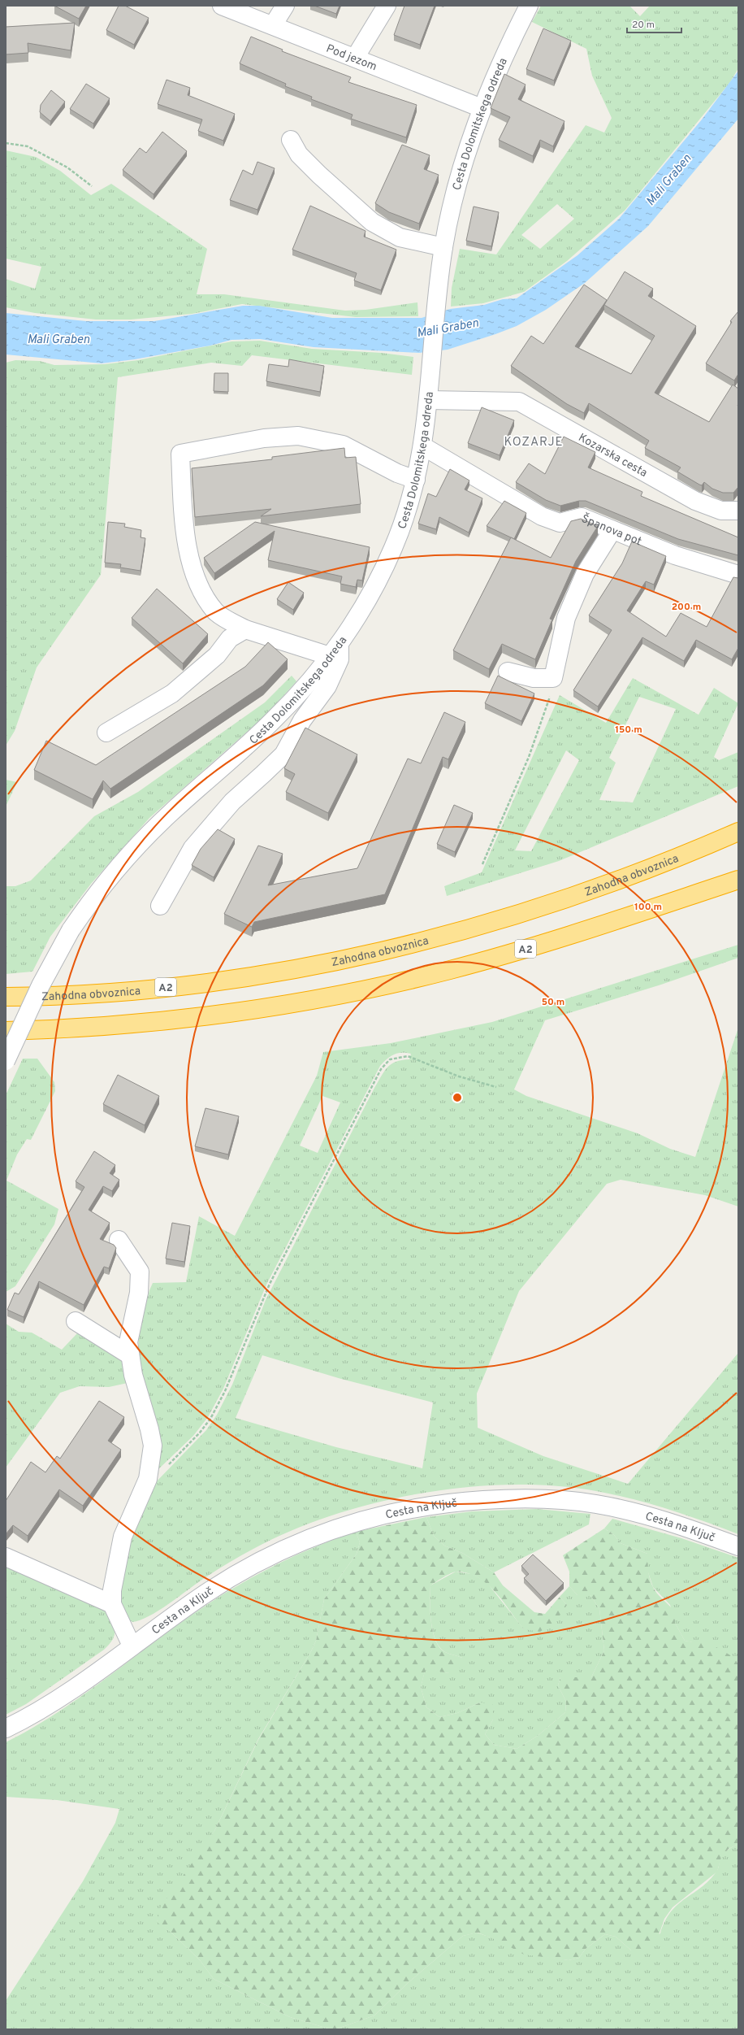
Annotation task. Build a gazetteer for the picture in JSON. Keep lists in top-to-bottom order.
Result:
{
  "streets": {
    "highway": ["Zahodna obvoznica", "A2"],
    "street": [
      "Pod jezom",
      "Cesta Dolomitskega odreda",
      "Kozarska cesta",
      "Španova pot",
      "Cesta na Ključ"
    ]
  },
  "crossings": [
    ["Pod jezom", "Cesta Dolomitskega odreda"],
    ["Cesta Dolomitskega odreda", "Kozarska cesta"],
    ["Cesta Dolomitskega odreda", "Španova pot"]
  ],
  "districts": ["KOZARJE"],
  "water": ["Mali Graben"],
  "scale_bar": "20 m",
  "rings": [
    "200 m",
    "150 m",
    "100 m",
    "50 m"
  ]
}
